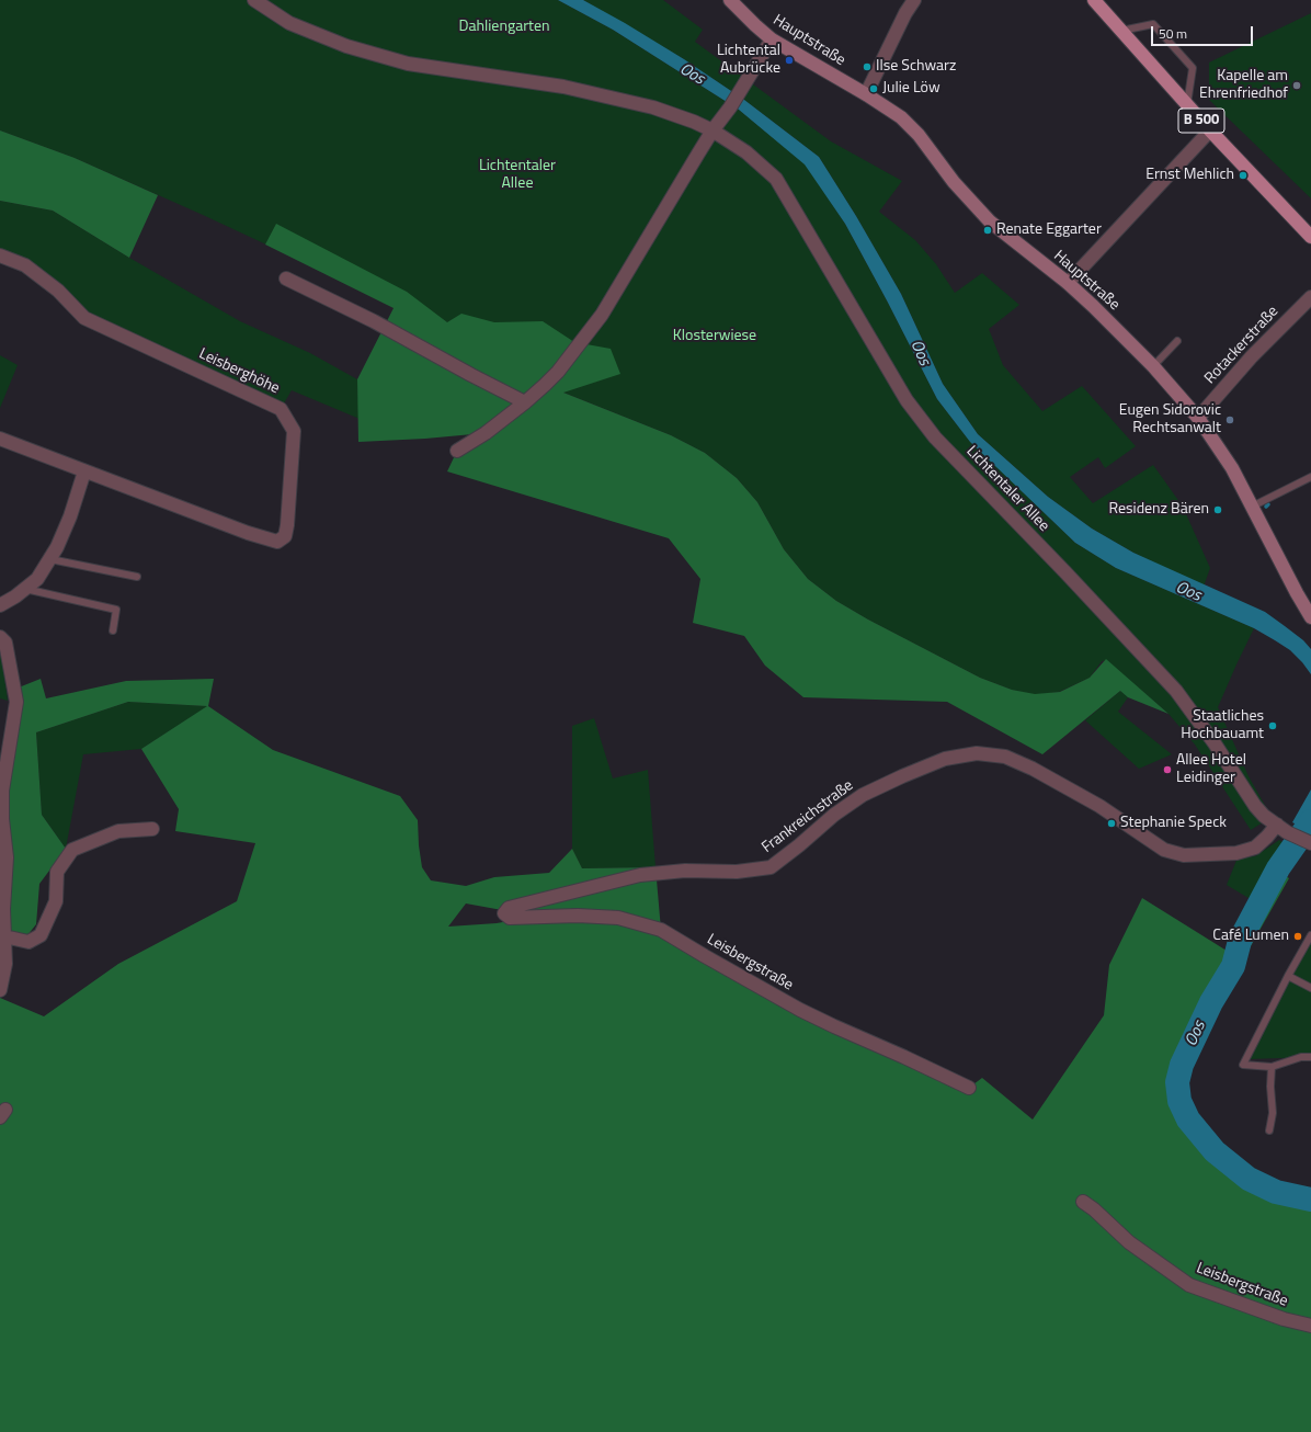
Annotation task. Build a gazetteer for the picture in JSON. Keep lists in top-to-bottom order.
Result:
{
  "streets": {
    "main road": ["Hauptstraße", "B 500"],
    "street": [
      "Rotackerstraße",
      "Leisberghöhe",
      "Lichtentaler Allee",
      "Frankreichstraße",
      "Leisbergstraße"
    ]
  },
  "crossings": [
    ["Hauptstraße", "Rotackerstraße"],
    ["Lichtentaler Allee", "Frankreichstraße"],
    ["Frankreichstraße", "Leisbergstraße"]
  ],
  "water": ["Oos"],
  "parks": ["Dahliengarten", "Lichtentaler Allee", "Klosterwiese"],
  "places": [
    "Lichtental Aubrücke",
    "Ilse Schwarz",
    "Kapelle am Ehrenfriedhof",
    "Julie Löw",
    "Ernst Mehlich",
    "Renate Eggarter",
    "Eugen Sidorovic Rechtsanwalt",
    "Residenz Bären",
    "Staatliches Hochbauamt",
    "Allee Hotel Leidinger",
    "Stephanie Speck",
    "Café Lumen"
  ],
  "scale_bar": "50 m"
}
